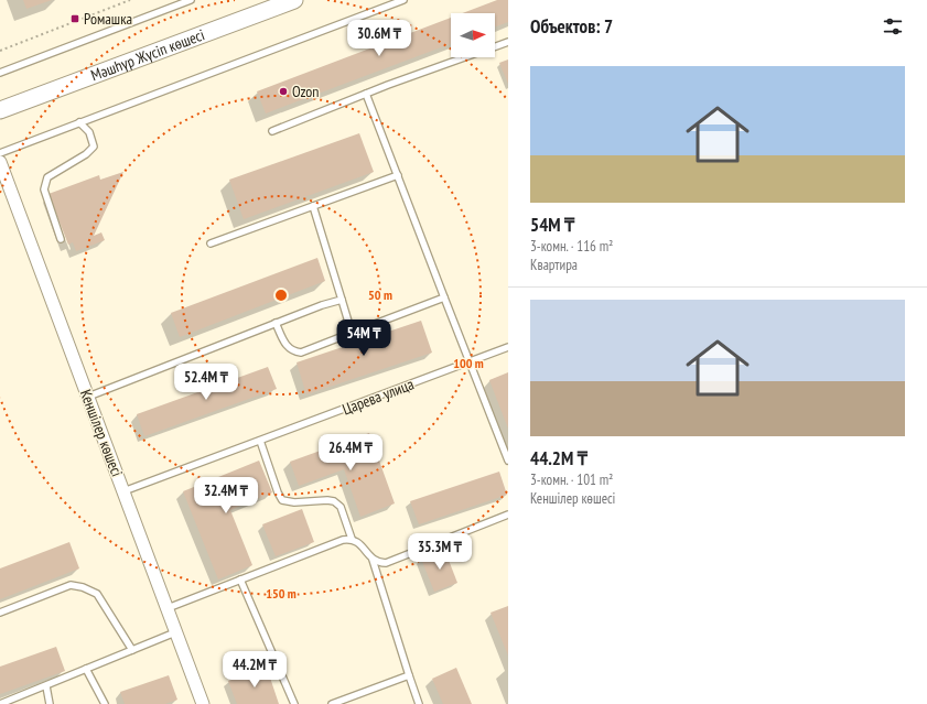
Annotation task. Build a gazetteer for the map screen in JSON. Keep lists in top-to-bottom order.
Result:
{
  "streets": {
    "main road": ["Мәшһүр Жүсіп көшесі"],
    "street": ["Кеншілер көшесі"],
    "lane": ["Царева улица"]
  },
  "crossings": [
    ["Царева улица", "Кеншілер көшесі"]
  ],
  "places": {
    "transit": ["Ромашка"],
    "other": ["Ozon"]
  },
  "north": "right",
  "page": {
    "heading": "Объектов: 7",
    "price": [
      "30.6M ₸",
      "54M ₸",
      "52.4M ₸",
      "26.4M ₸",
      "32.4M ₸",
      "35.3M ₸",
      "44.2M ₸"
    ],
    "list": [
      {
        "name": "54M ₸",
        "note": "3-комн. · 116 m² · Квартира"
      },
      {
        "name": "44.2M ₸",
        "note": "3-комн. · 101 m² · Кеншілер көшесі"
      }
    ]
  },
  "rings": ["50 m", "100 m", "150 m"]
}
